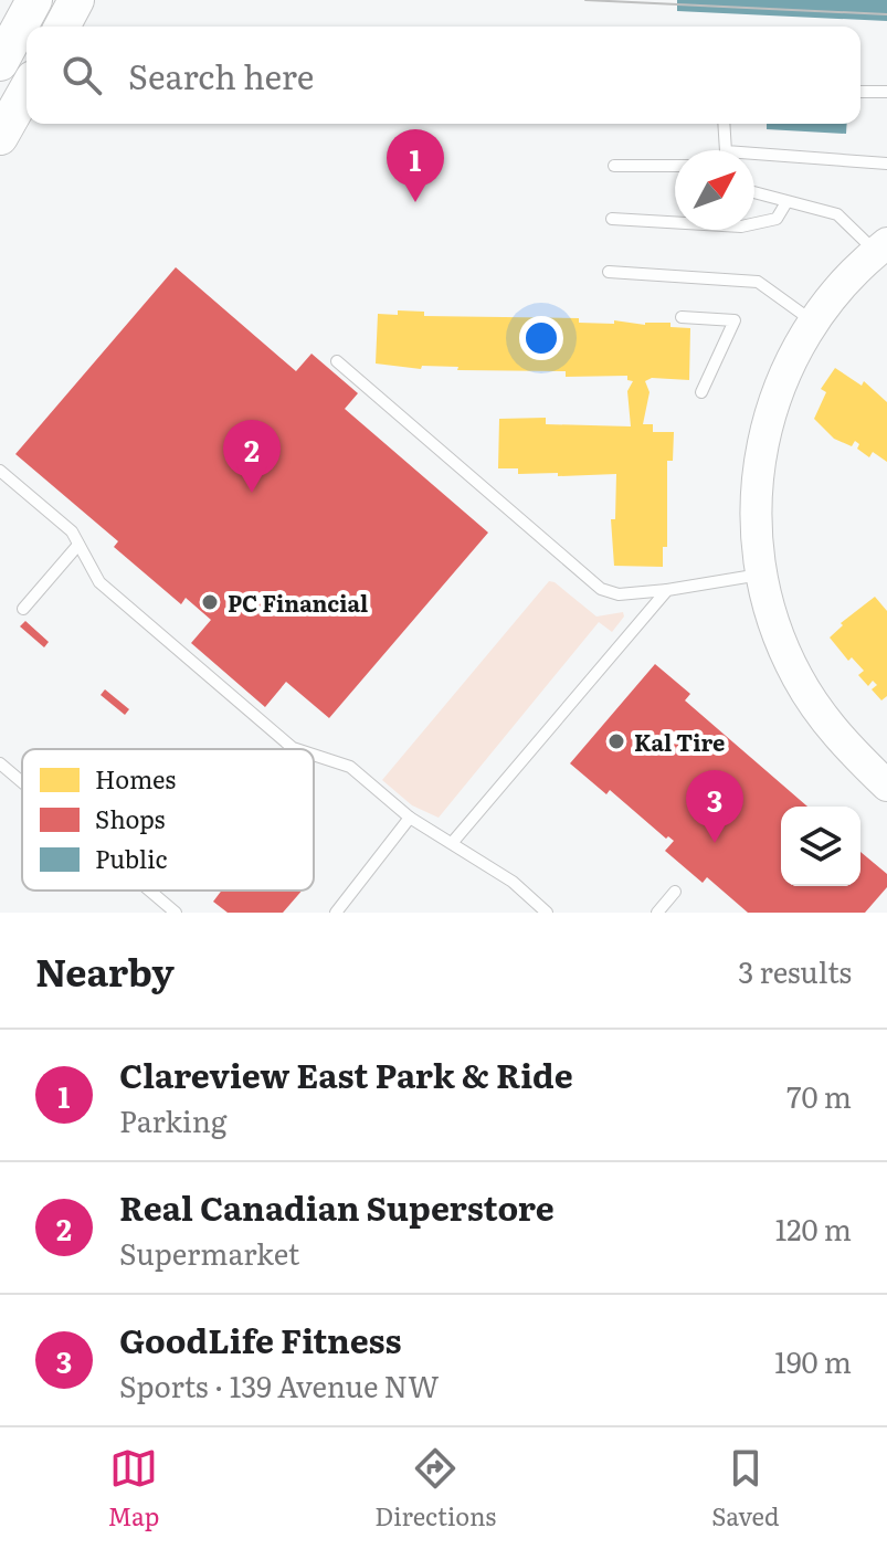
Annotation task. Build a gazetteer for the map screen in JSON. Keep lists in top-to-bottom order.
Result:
{
  "places": ["PC Financial", "Kal Tire"],
  "legend": ["Homes", "Shops", "Public"],
  "north": "top right",
  "page": {
    "search": "Search here",
    "pins": ["1", "2", "3"],
    "heading": ["Nearby", "3 results"],
    "list": [
      {
        "mark": "1",
        "name": "Clareview East Park & Ride",
        "note": "Parking",
        "value": "70 m"
      },
      {
        "mark": "2",
        "name": "Real Canadian Superstore",
        "note": "Supermarket",
        "value": "120 m"
      },
      {
        "mark": "3",
        "name": "GoodLife Fitness",
        "note": "Sports · 139 Avenue NW",
        "value": "190 m"
      }
    ],
    "nav": ["Map", "Directions", "Saved"]
  }
}
